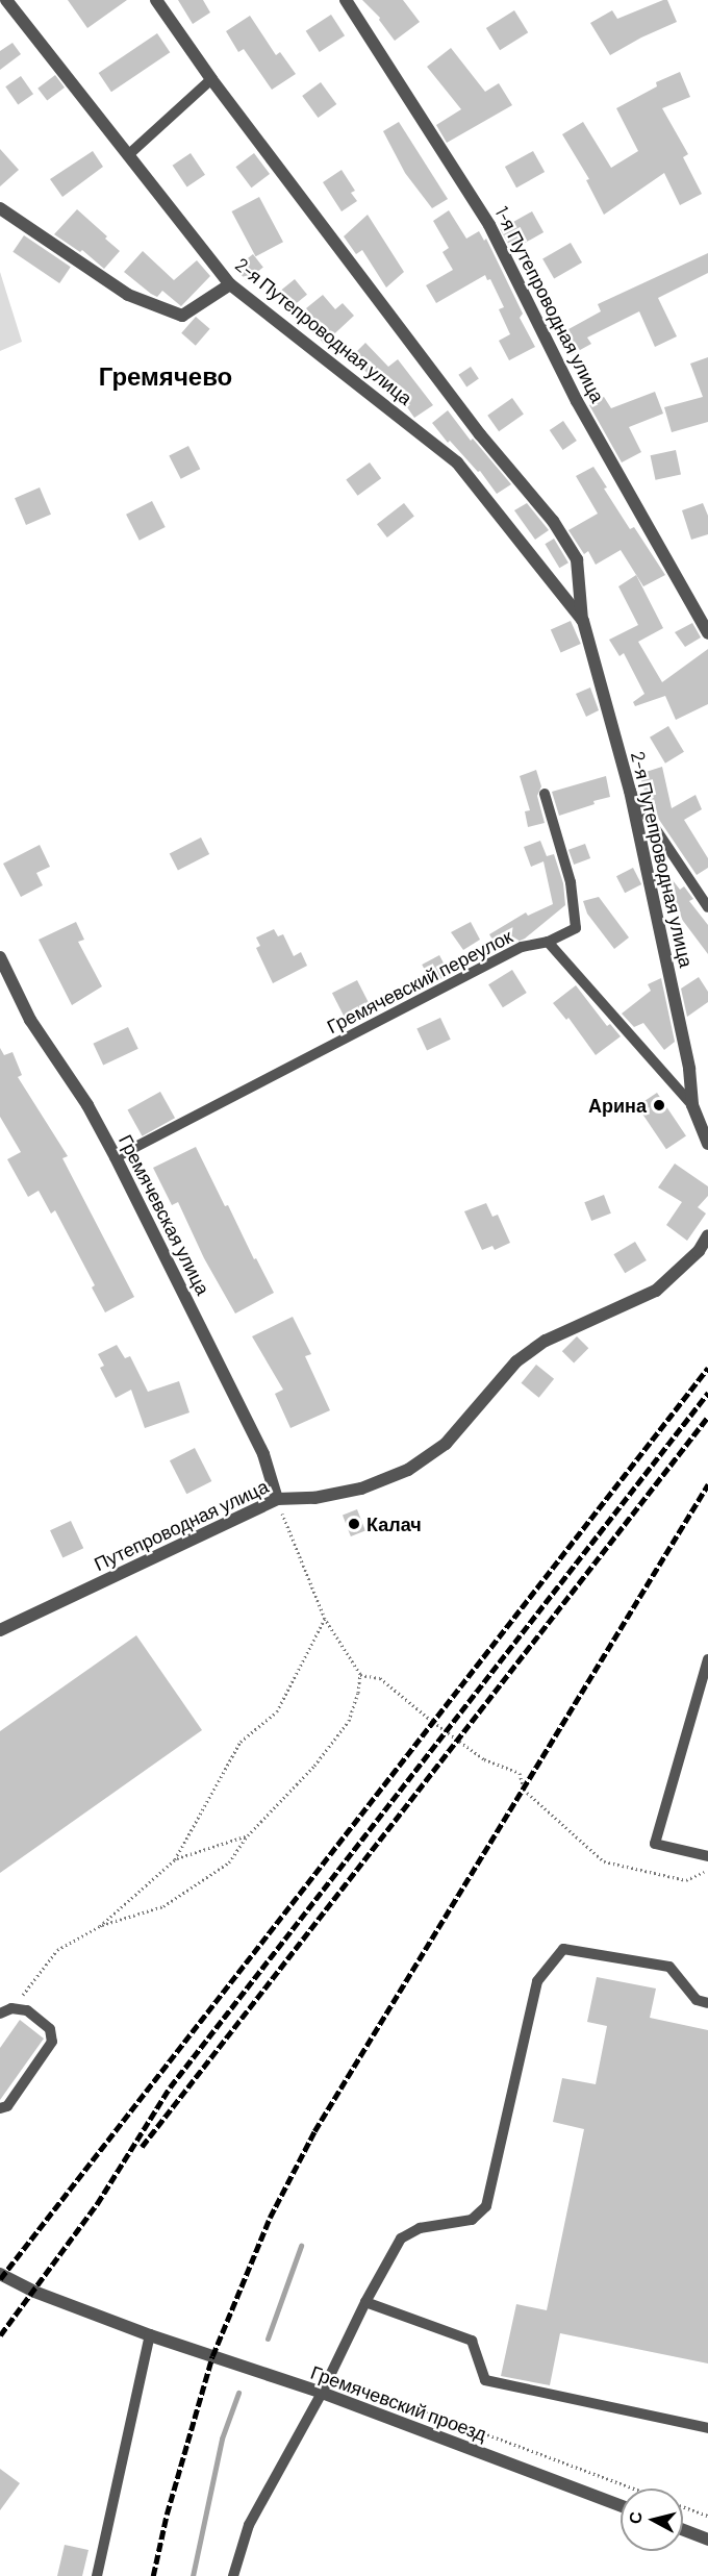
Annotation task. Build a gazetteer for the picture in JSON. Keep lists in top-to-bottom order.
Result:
{
  "streets": {
    "street": [
      "1-я Путепроводная улица",
      "2-я Путепроводная улица",
      "Гремячевская улица",
      "Путепроводная улица",
      "Гремячевский проезд"
    ],
    "lane": ["Гремячевский переулок"]
  },
  "crossings": [
    ["Гремячевский переулок", "Гремячевская улица"],
    ["Гремячевская улица", "Путепроводная улица"]
  ],
  "districts": ["Гремячево"],
  "places": ["Арина", "Калач"],
  "north": "left"
}
